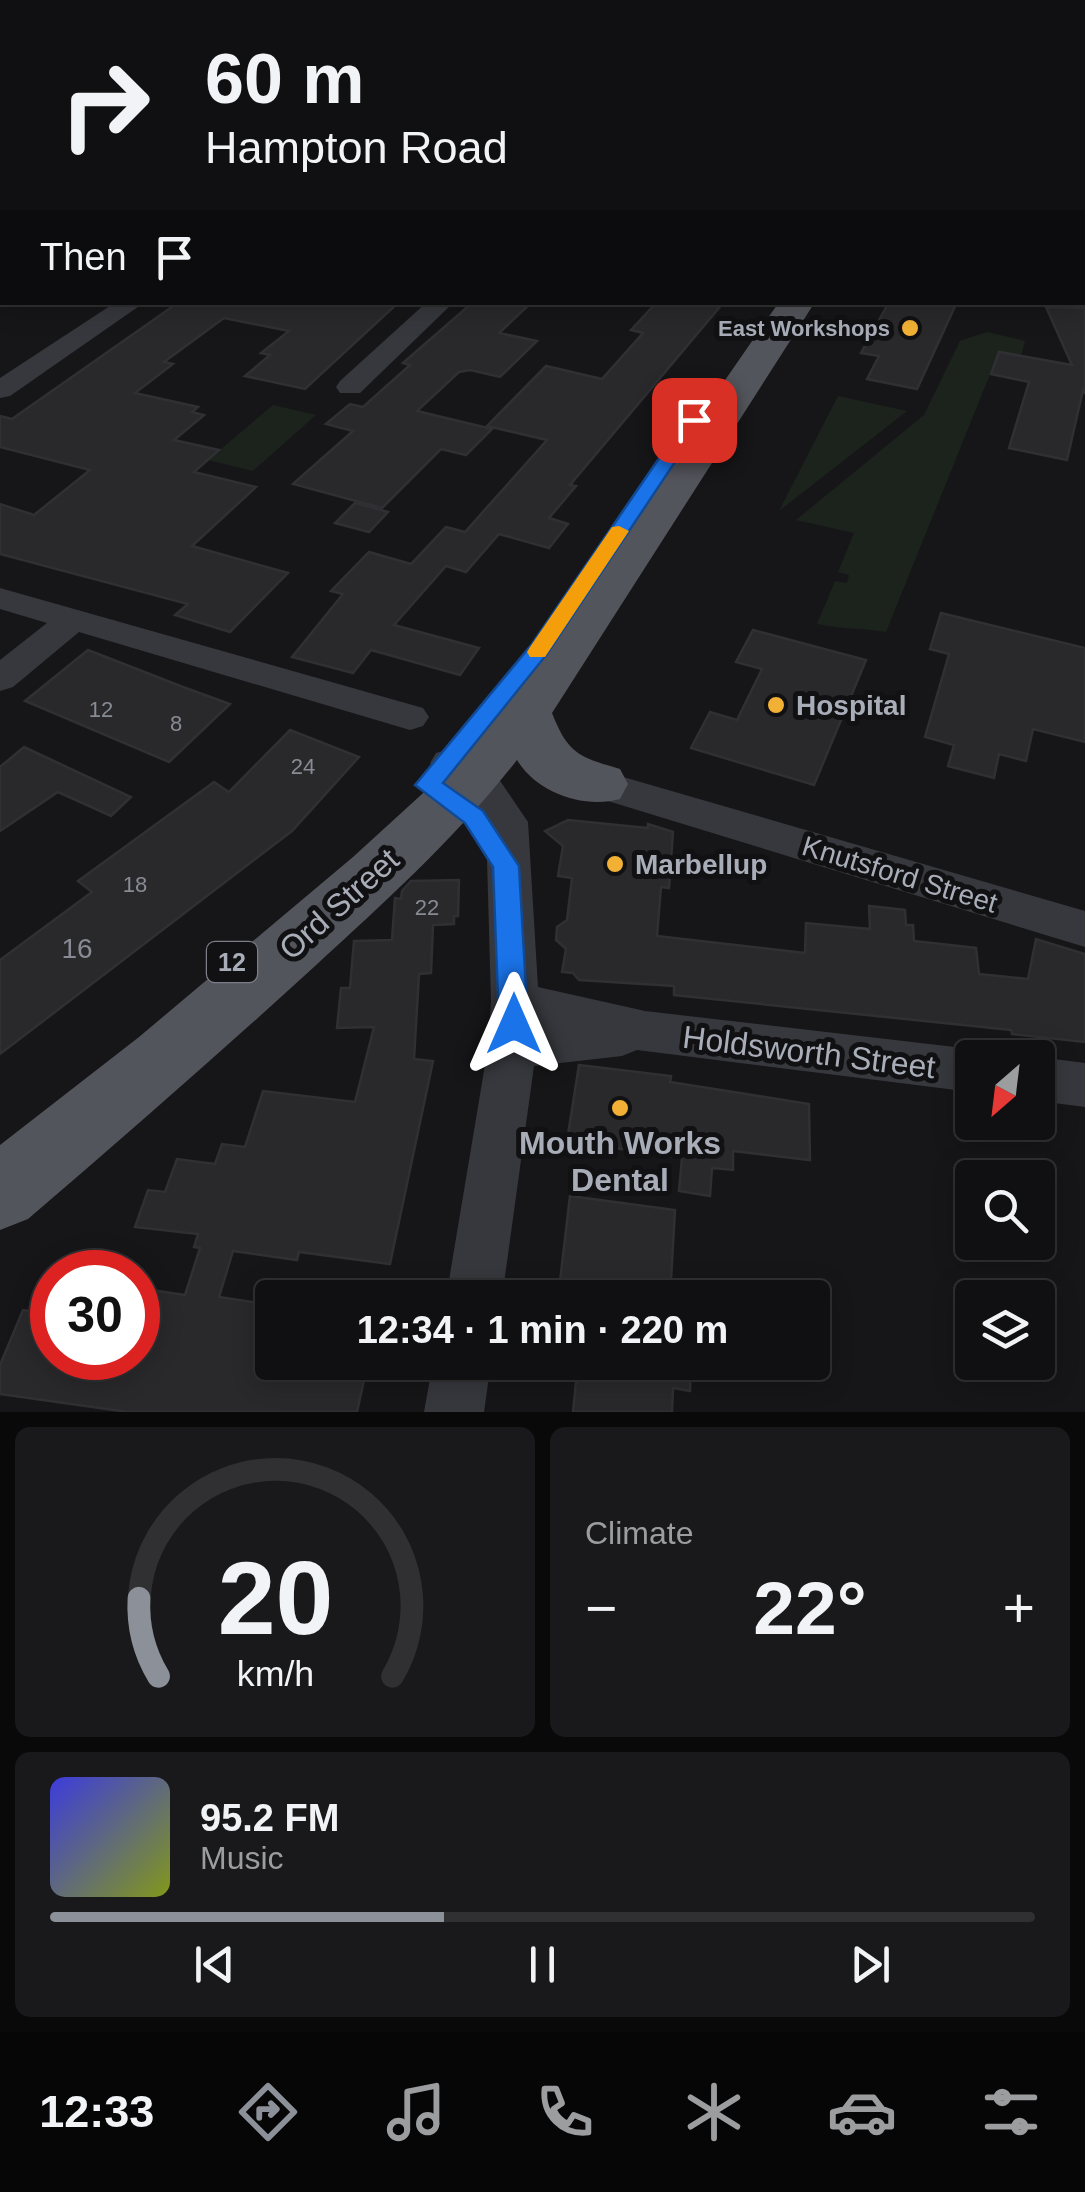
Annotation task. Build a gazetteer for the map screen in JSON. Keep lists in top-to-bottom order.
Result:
{
  "streets": {
    "main road": ["Ord Street", "12"],
    "street": ["Knutsford Street", "Holdsworth Street"]
  },
  "crossings": [
    ["Ord Street", "12"]
  ],
  "places": [
    "East Workshops",
    "Hospital",
    "Marbellup",
    "Mouth Works Dental"
  ],
  "house_numbers": [
    "12",
    "8",
    "24",
    "18",
    "22",
    "16"
  ],
  "north": "bottom left",
  "page": {
    "turn": ["60 m", "Hampton Road"],
    "then": "Then",
    "limit": "30",
    "trip": "12:34 · 1 min · 220 m",
    "tile": "Climate",
    "heat": ["−", "22°", "+"],
    "song": ["95.2 FM", "Music"],
    "tabs": "12:33",
    "gauge": ["20", "km/h"]
  }
}
